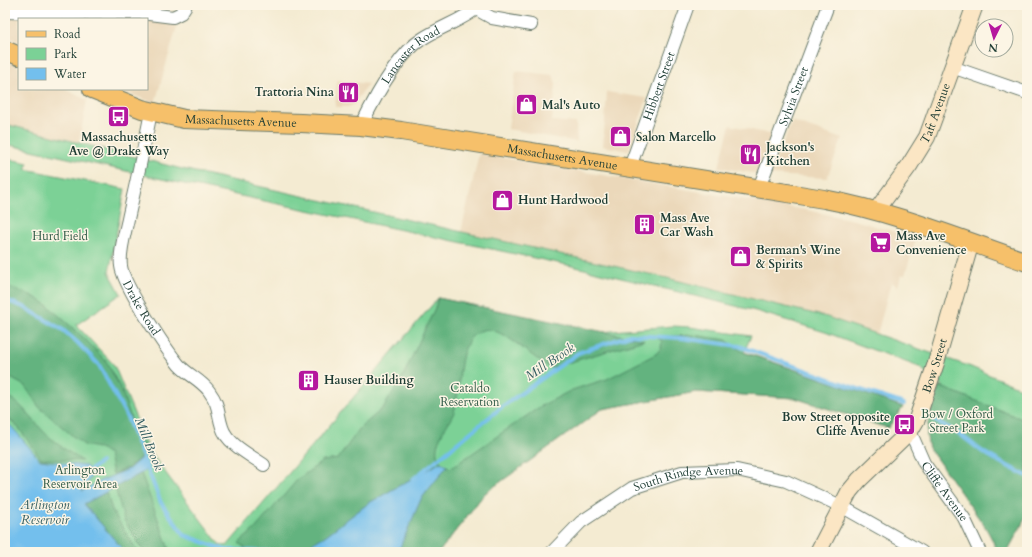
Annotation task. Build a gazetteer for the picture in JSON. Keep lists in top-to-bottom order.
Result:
{
  "streets": {
    "main road": ["Massachusetts Avenue"],
    "street": [
      "Lancaster Road",
      "Hibbert Street",
      "Sylvia Street",
      "Taft Avenue",
      "Drake Road",
      "Bow Street",
      "South Rindge Avenue",
      "Cliffe Avenue"
    ]
  },
  "crossings": [
    ["Lancaster Road", "Massachusetts Avenue"],
    ["Hibbert Street", "Massachusetts Avenue"],
    ["Sylvia Street", "Massachusetts Avenue"],
    ["Taft Avenue", "Massachusetts Avenue"],
    ["Massachusetts Avenue", "Drake Road"],
    ["Massachusetts Avenue", "Bow Street"],
    ["Bow Street", "South Rindge Avenue"],
    ["Bow Street", "Cliffe Avenue"]
  ],
  "water": ["Mill Brook", "Arlington Reservoir"],
  "parks": [
    "Hurd Field",
    "Cataldo Reservation",
    "Bow / Oxford Street Park",
    "Arlington Reservoir Area"
  ],
  "places": {
    "restaurant": ["Trattoria Nina", "Jackson's Kitchen"],
    "shop": [
      "Mal's Auto",
      "Salon Marcello",
      "Hunt Hardwood",
      "Berman's Wine & Spirits"
    ],
    "bus stop": ["Massachusetts Ave @ Drake Way", "Bow Street opposite Cliffe Avenue"],
    "building": ["Mass Ave Car Wash", "Hauser Building"],
    "supermarket": ["Mass Ave Convenience"]
  },
  "legend": ["Road", "Park", "Water"],
  "north": "bottom"
}
